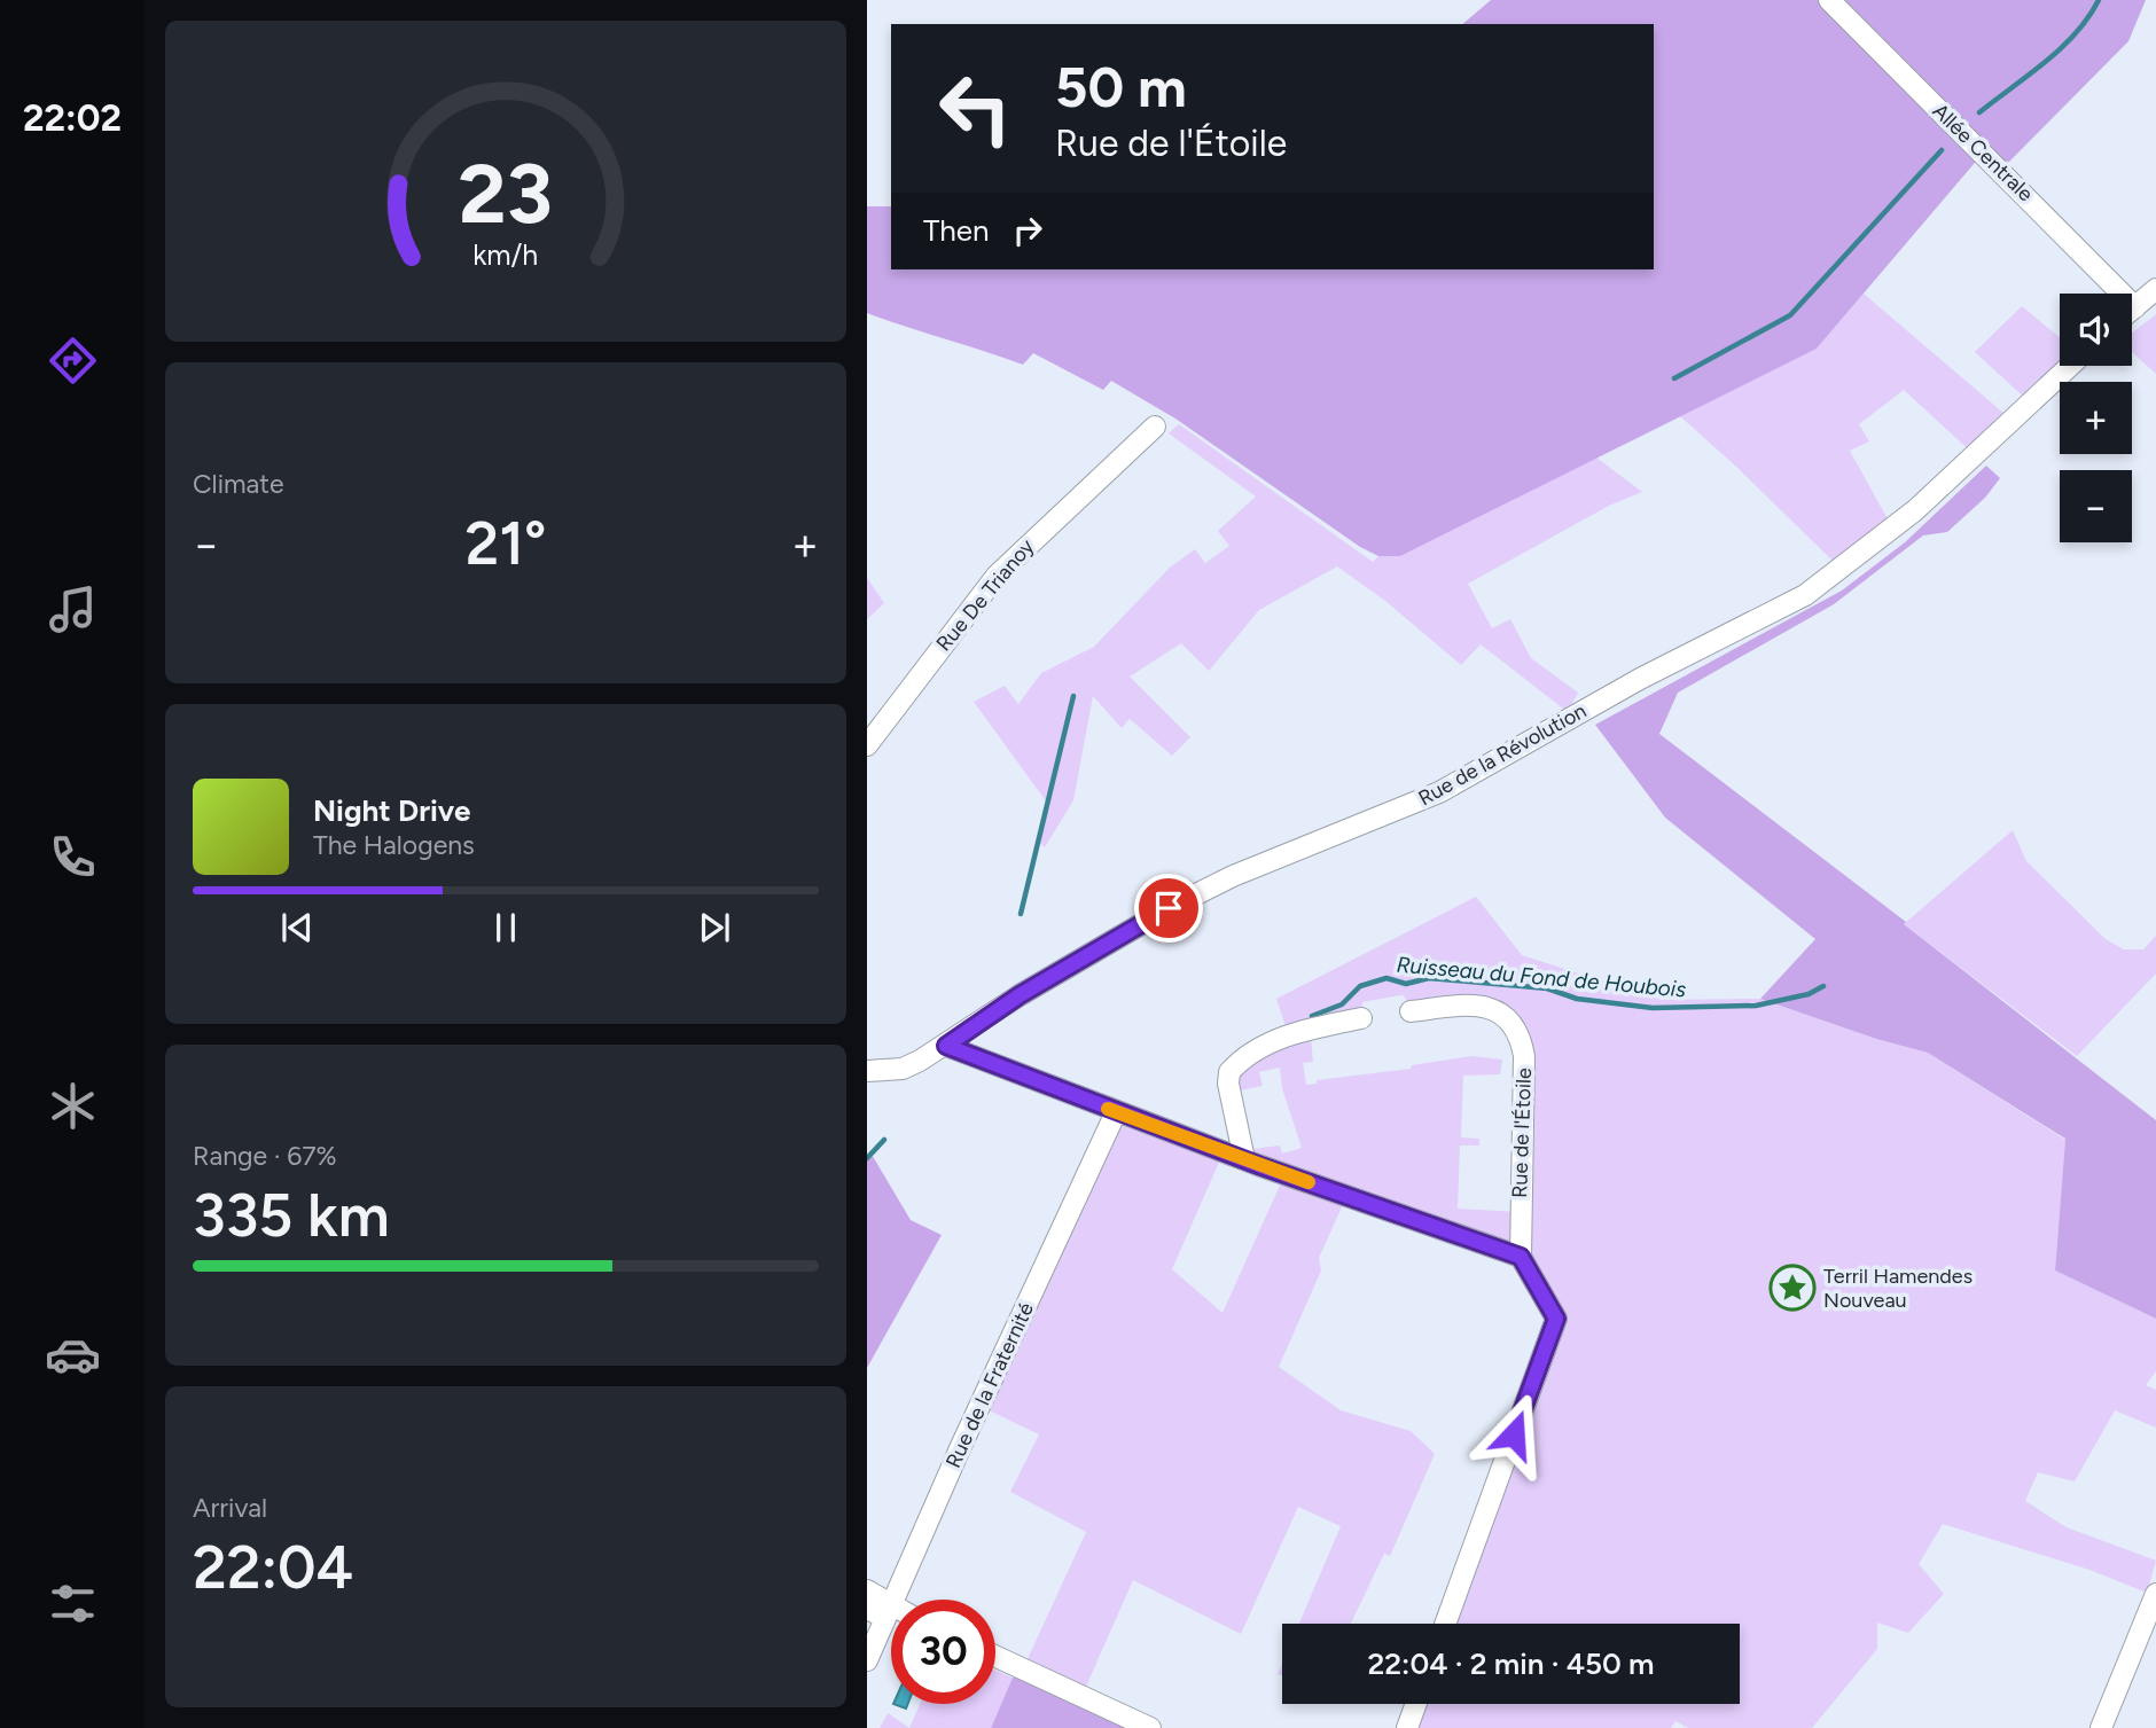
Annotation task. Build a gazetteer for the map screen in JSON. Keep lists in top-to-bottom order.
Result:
{
  "streets": {
    "street": [
      "Allée Centrale",
      "Rue De Trianoy",
      "Rue de la Révolution",
      "Rue de l'Étoile",
      "Rue de la Fraternité"
    ]
  },
  "water": ["Ruisseau du Fond de Houbois"],
  "places": {
    "place": ["Terril Hamendes Nouveau"]
  },
  "page": {
    "tabs": "22:02",
    "turn": ["50 m", "Rue de l'Étoile"],
    "then": "Then",
    "map_buttons": ["+", "−"],
    "tile": [
      "Climate",
      ["Range · 67%", "335 km"],
      ["Arrival", "22:04"]
    ],
    "heat": ["−", "21°", "+"],
    "song": ["Night Drive", "The Halogens"],
    "limit": "30",
    "trip": "22:04 · 2 min · 450 m",
    "gauge": ["23", "km/h"]
  }
}
